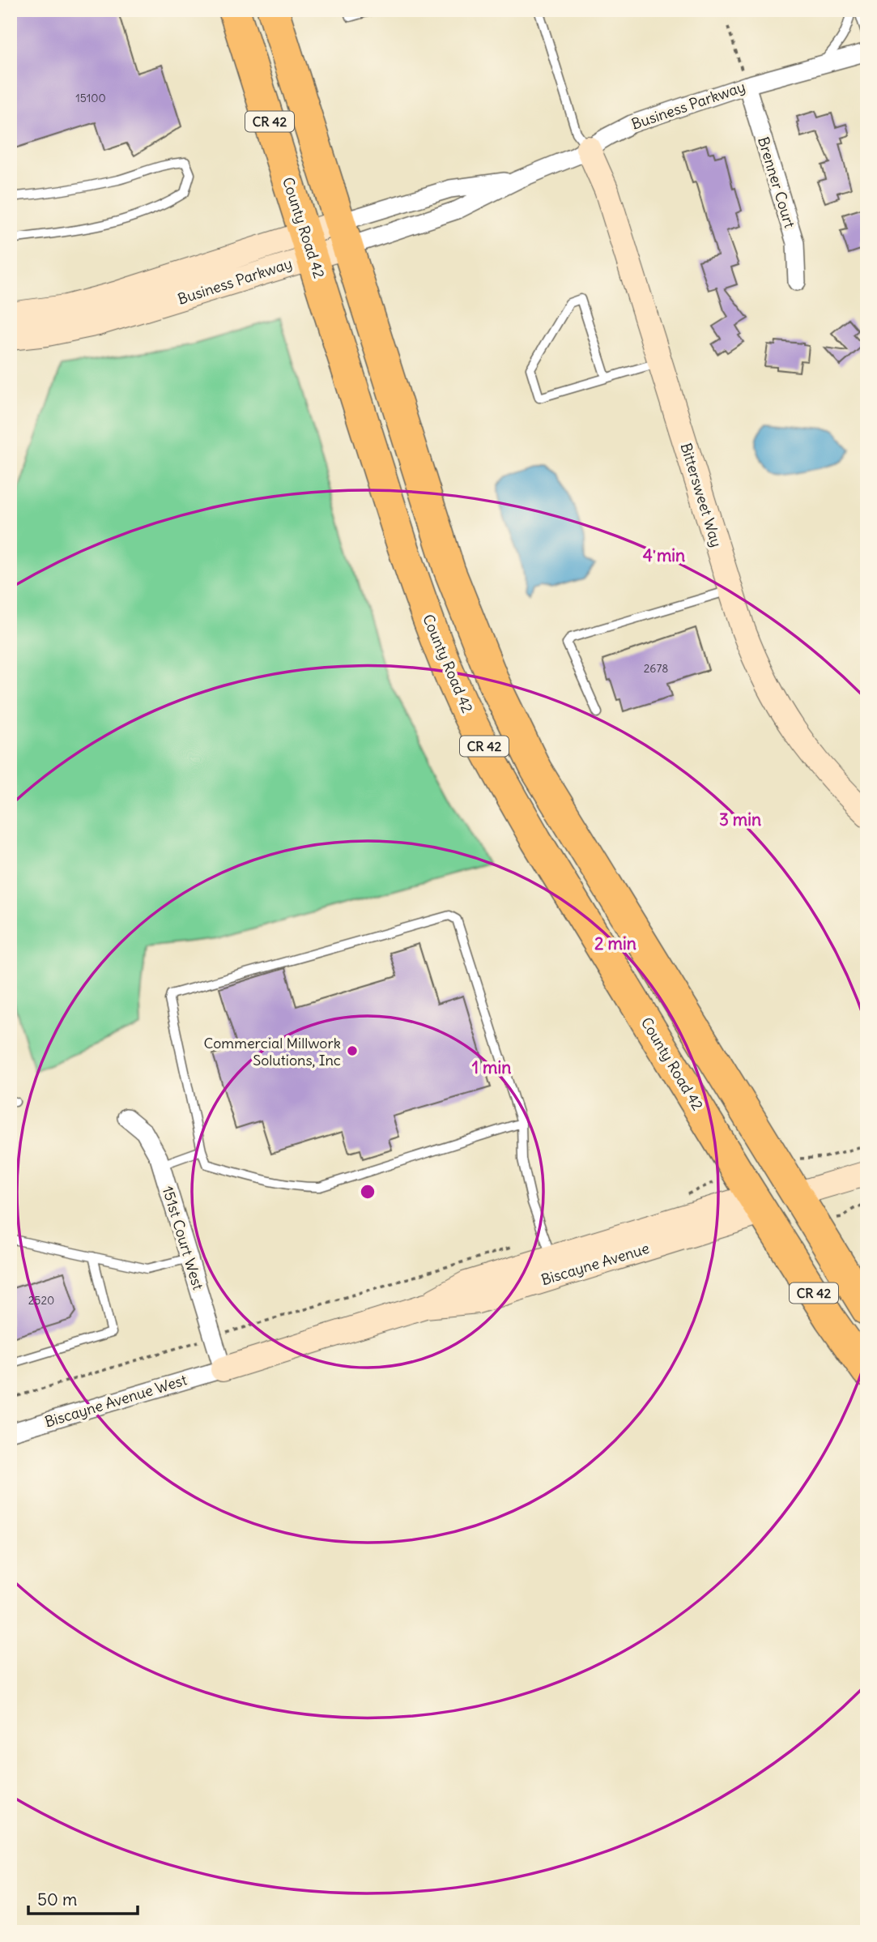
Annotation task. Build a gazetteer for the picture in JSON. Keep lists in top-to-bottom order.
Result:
{
  "streets": {
    "highway": ["CR 42", "County Road 42"],
    "street": [
      "Business Parkway",
      "Brenner Court",
      "Bittersweet Way",
      "151st Court West",
      "Biscayne Avenue",
      "Biscayne Avenue West"
    ]
  },
  "crossings": [
    ["Business Parkway", "CR 42"],
    ["Business Parkway", "Brenner Court"],
    ["Business Parkway", "County Road 42"],
    ["Business Parkway", "Bittersweet Way"],
    ["County Road 42", "Biscayne Avenue"],
    ["151st Court West", "Biscayne Avenue"],
    ["151st Court West", "Biscayne Avenue West"],
    ["Biscayne Avenue", "Biscayne Avenue West"]
  ],
  "places": ["Commercial Millwork Solutions, Inc"],
  "house_numbers": ["15100", "2678", "2520"],
  "scale_bar": "50 m",
  "rings": [
    "4 min",
    "3 min",
    "2 min",
    "1 min"
  ]
}
